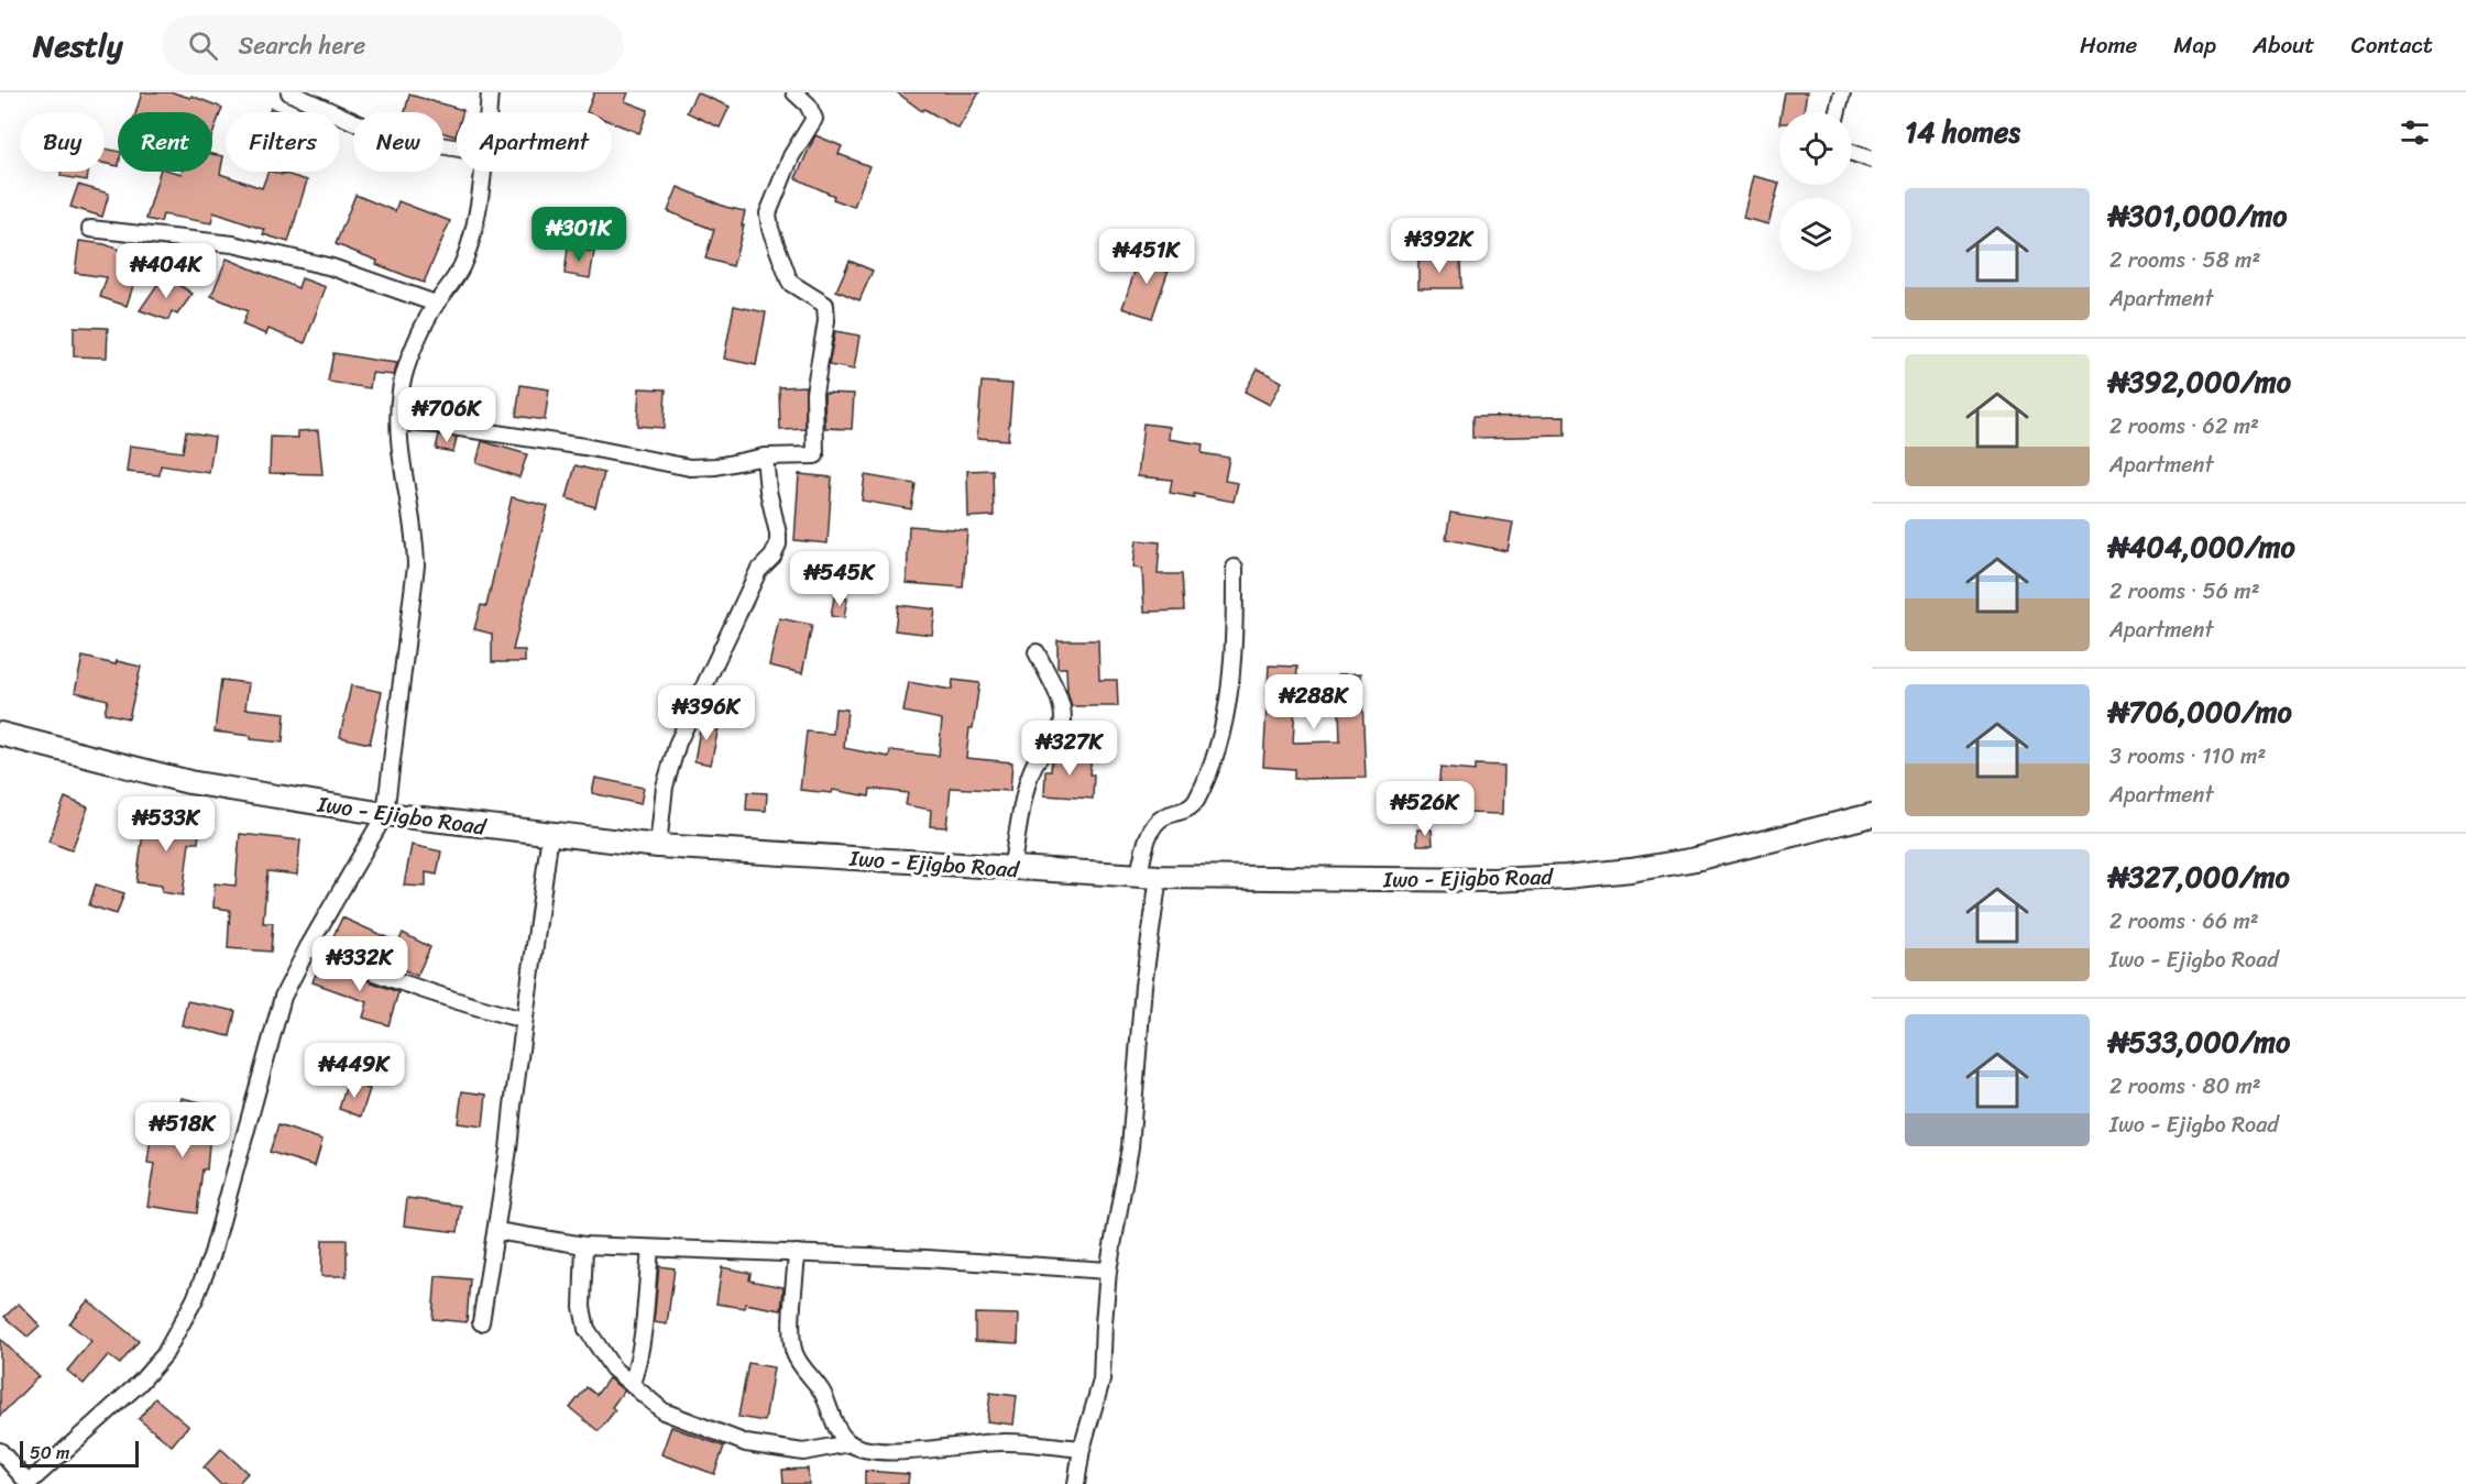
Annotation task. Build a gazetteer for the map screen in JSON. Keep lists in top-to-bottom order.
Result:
{
  "streets": {
    "main road": ["Iwo - Ejigbo Road"]
  },
  "scale_bar": "50 m",
  "page": {
    "header": "Nestly",
    "search": "Search here",
    "nav": [
      "Home",
      "Map",
      "About",
      "Contact"
    ],
    "heading": "14 homes",
    "chip": [
      "Buy",
      "Rent",
      "Filters",
      "New",
      "Apartment"
    ],
    "list": [
      {
        "name": "₦301,000/mo",
        "note": "2 rooms · 58 m² · Apartment"
      },
      {
        "name": "₦392,000/mo",
        "note": "2 rooms · 62 m² · Apartment"
      },
      {
        "name": "₦404,000/mo",
        "note": "2 rooms · 56 m² · Apartment"
      },
      {
        "name": "₦706,000/mo",
        "note": "3 rooms · 110 m² · Apartment"
      },
      {
        "name": "₦327,000/mo",
        "note": "2 rooms · 66 m² · Iwo - Ejigbo Road"
      },
      {
        "name": "₦533,000/mo",
        "note": "2 rooms · 80 m² · Iwo - Ejigbo Road"
      }
    ],
    "price": [
      "₦301K",
      "₦392K",
      "₦451K",
      "₦404K",
      "₦706K",
      "₦545K",
      "₦288K",
      "₦396K",
      "₦327K",
      "₦526K",
      "₦533K",
      "₦332K",
      "₦449K",
      "₦518K"
    ],
    "scale": "50 m"
  }
}
